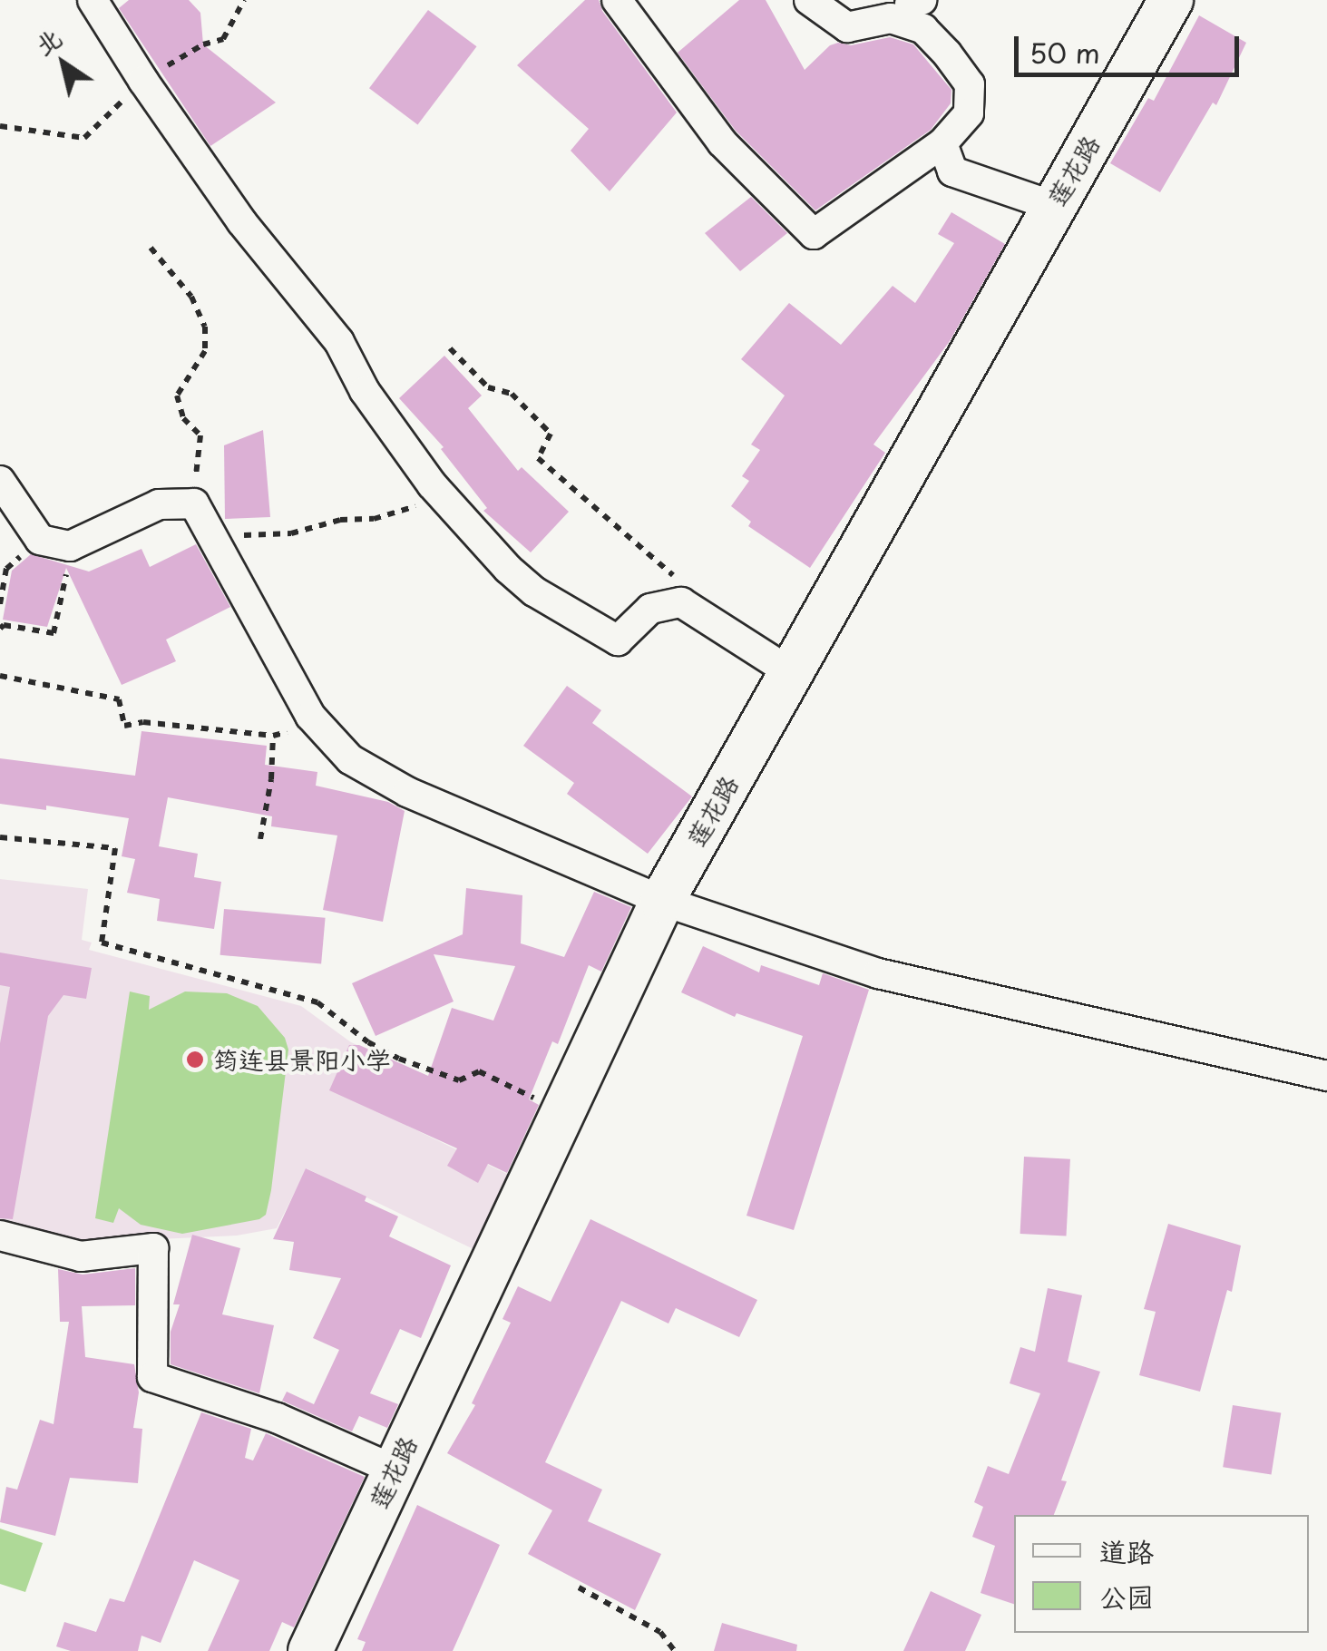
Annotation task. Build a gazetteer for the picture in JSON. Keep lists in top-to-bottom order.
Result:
{
  "streets": {
    "main road": ["莲花路"]
  },
  "places": ["筠连县景阳小学"],
  "legend": ["道路", "公园"],
  "scale_bar": "50 m",
  "north": "top left"
}
